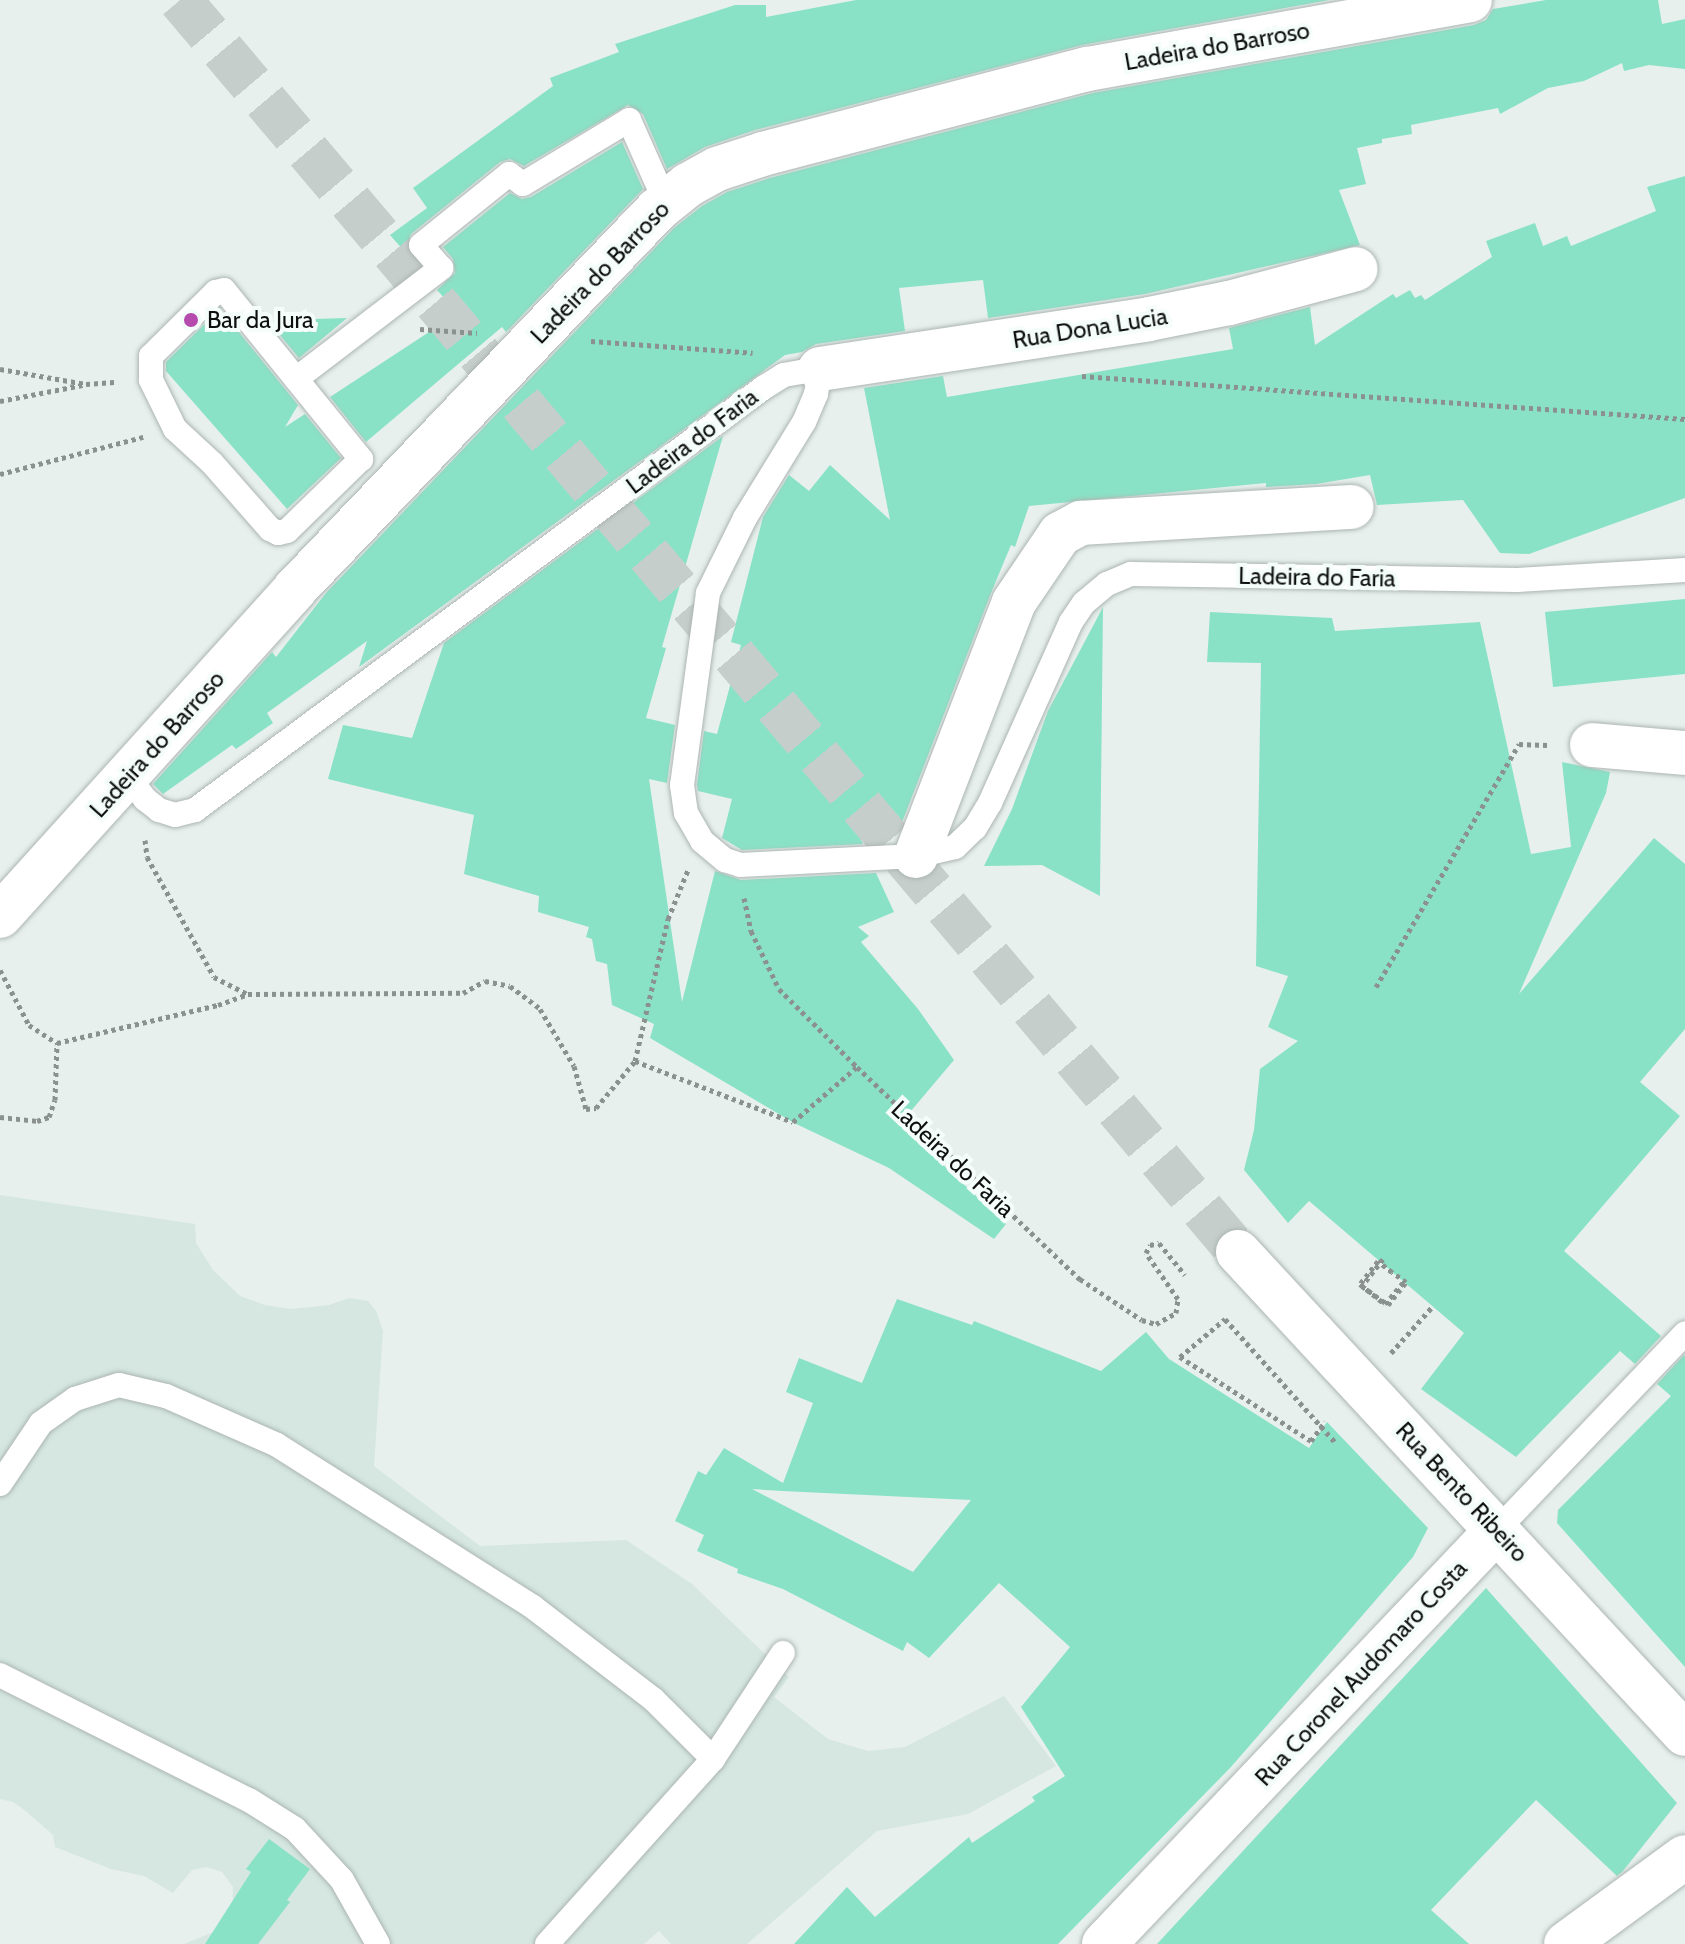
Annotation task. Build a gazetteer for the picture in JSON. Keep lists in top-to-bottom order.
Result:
{
  "streets": {
    "street": [
      "Ladeira do Barroso",
      "Rua Dona Lucia",
      "Rua Bento Ribeiro",
      "Rua Coronel Audomaro Costa"
    ],
    "lane": ["Ladeira do Faria"]
  },
  "crossings": [
    ["Ladeira do Barroso", "Ladeira do Faria"],
    ["Rua Dona Lucia", "Ladeira do Faria"],
    ["Rua Bento Ribeiro", "Rua Coronel Audomaro Costa"]
  ],
  "places": ["Bar da Jura"]
}
